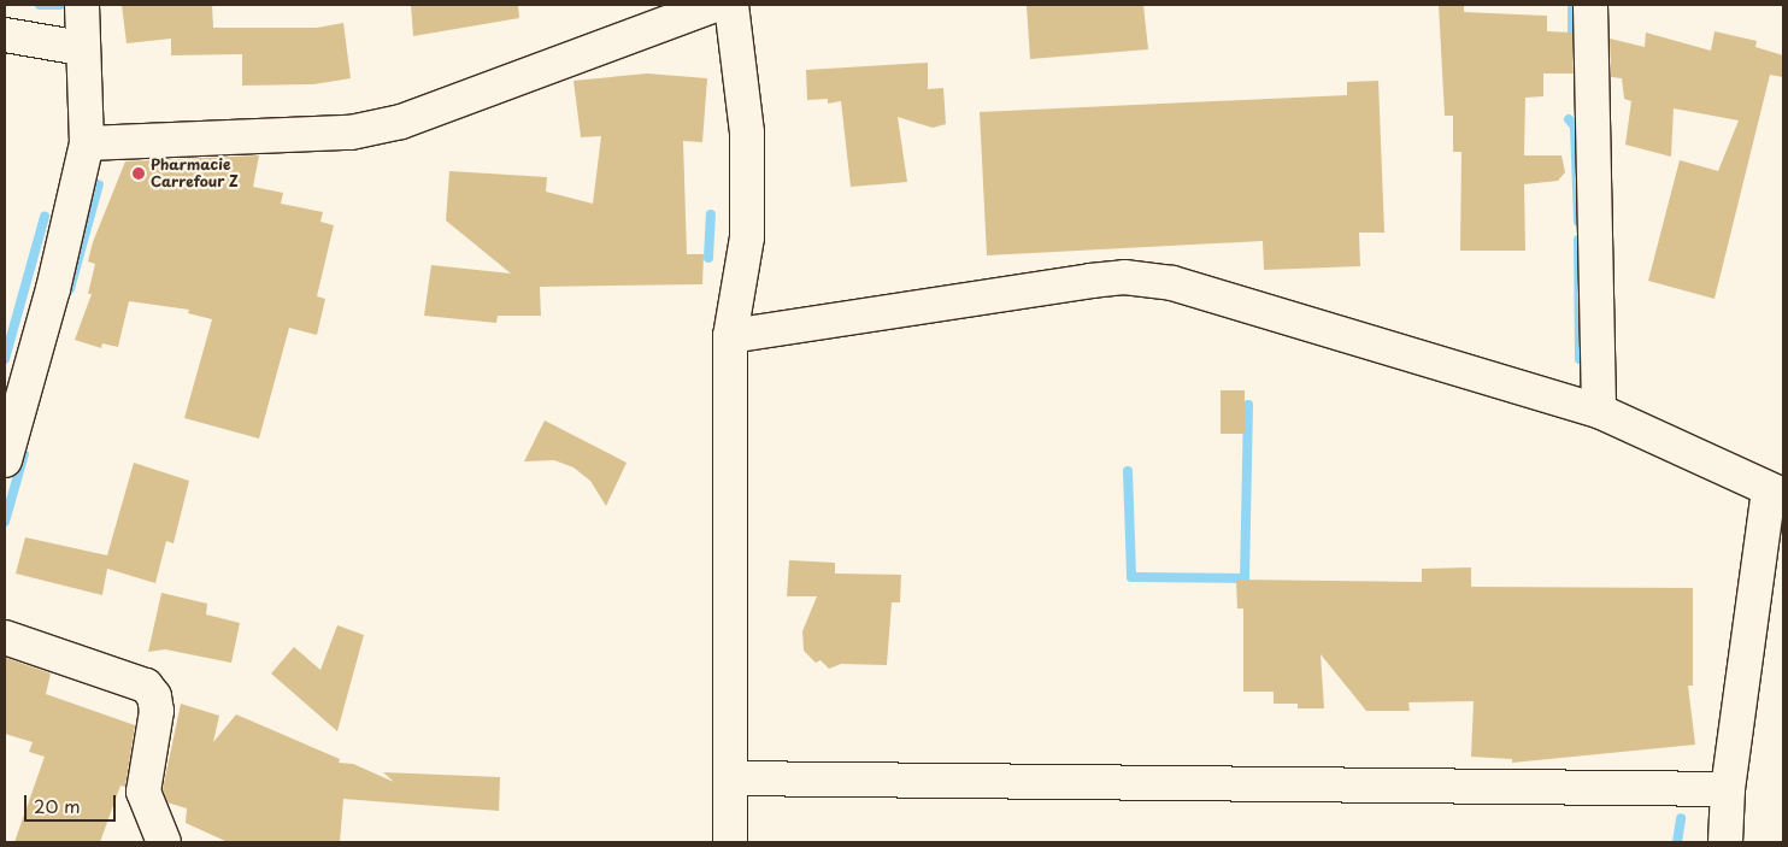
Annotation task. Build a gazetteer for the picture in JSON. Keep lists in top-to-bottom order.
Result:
{
  "places": ["Pharmacie Carrefour Z"],
  "scale_bar": "20 m"
}
